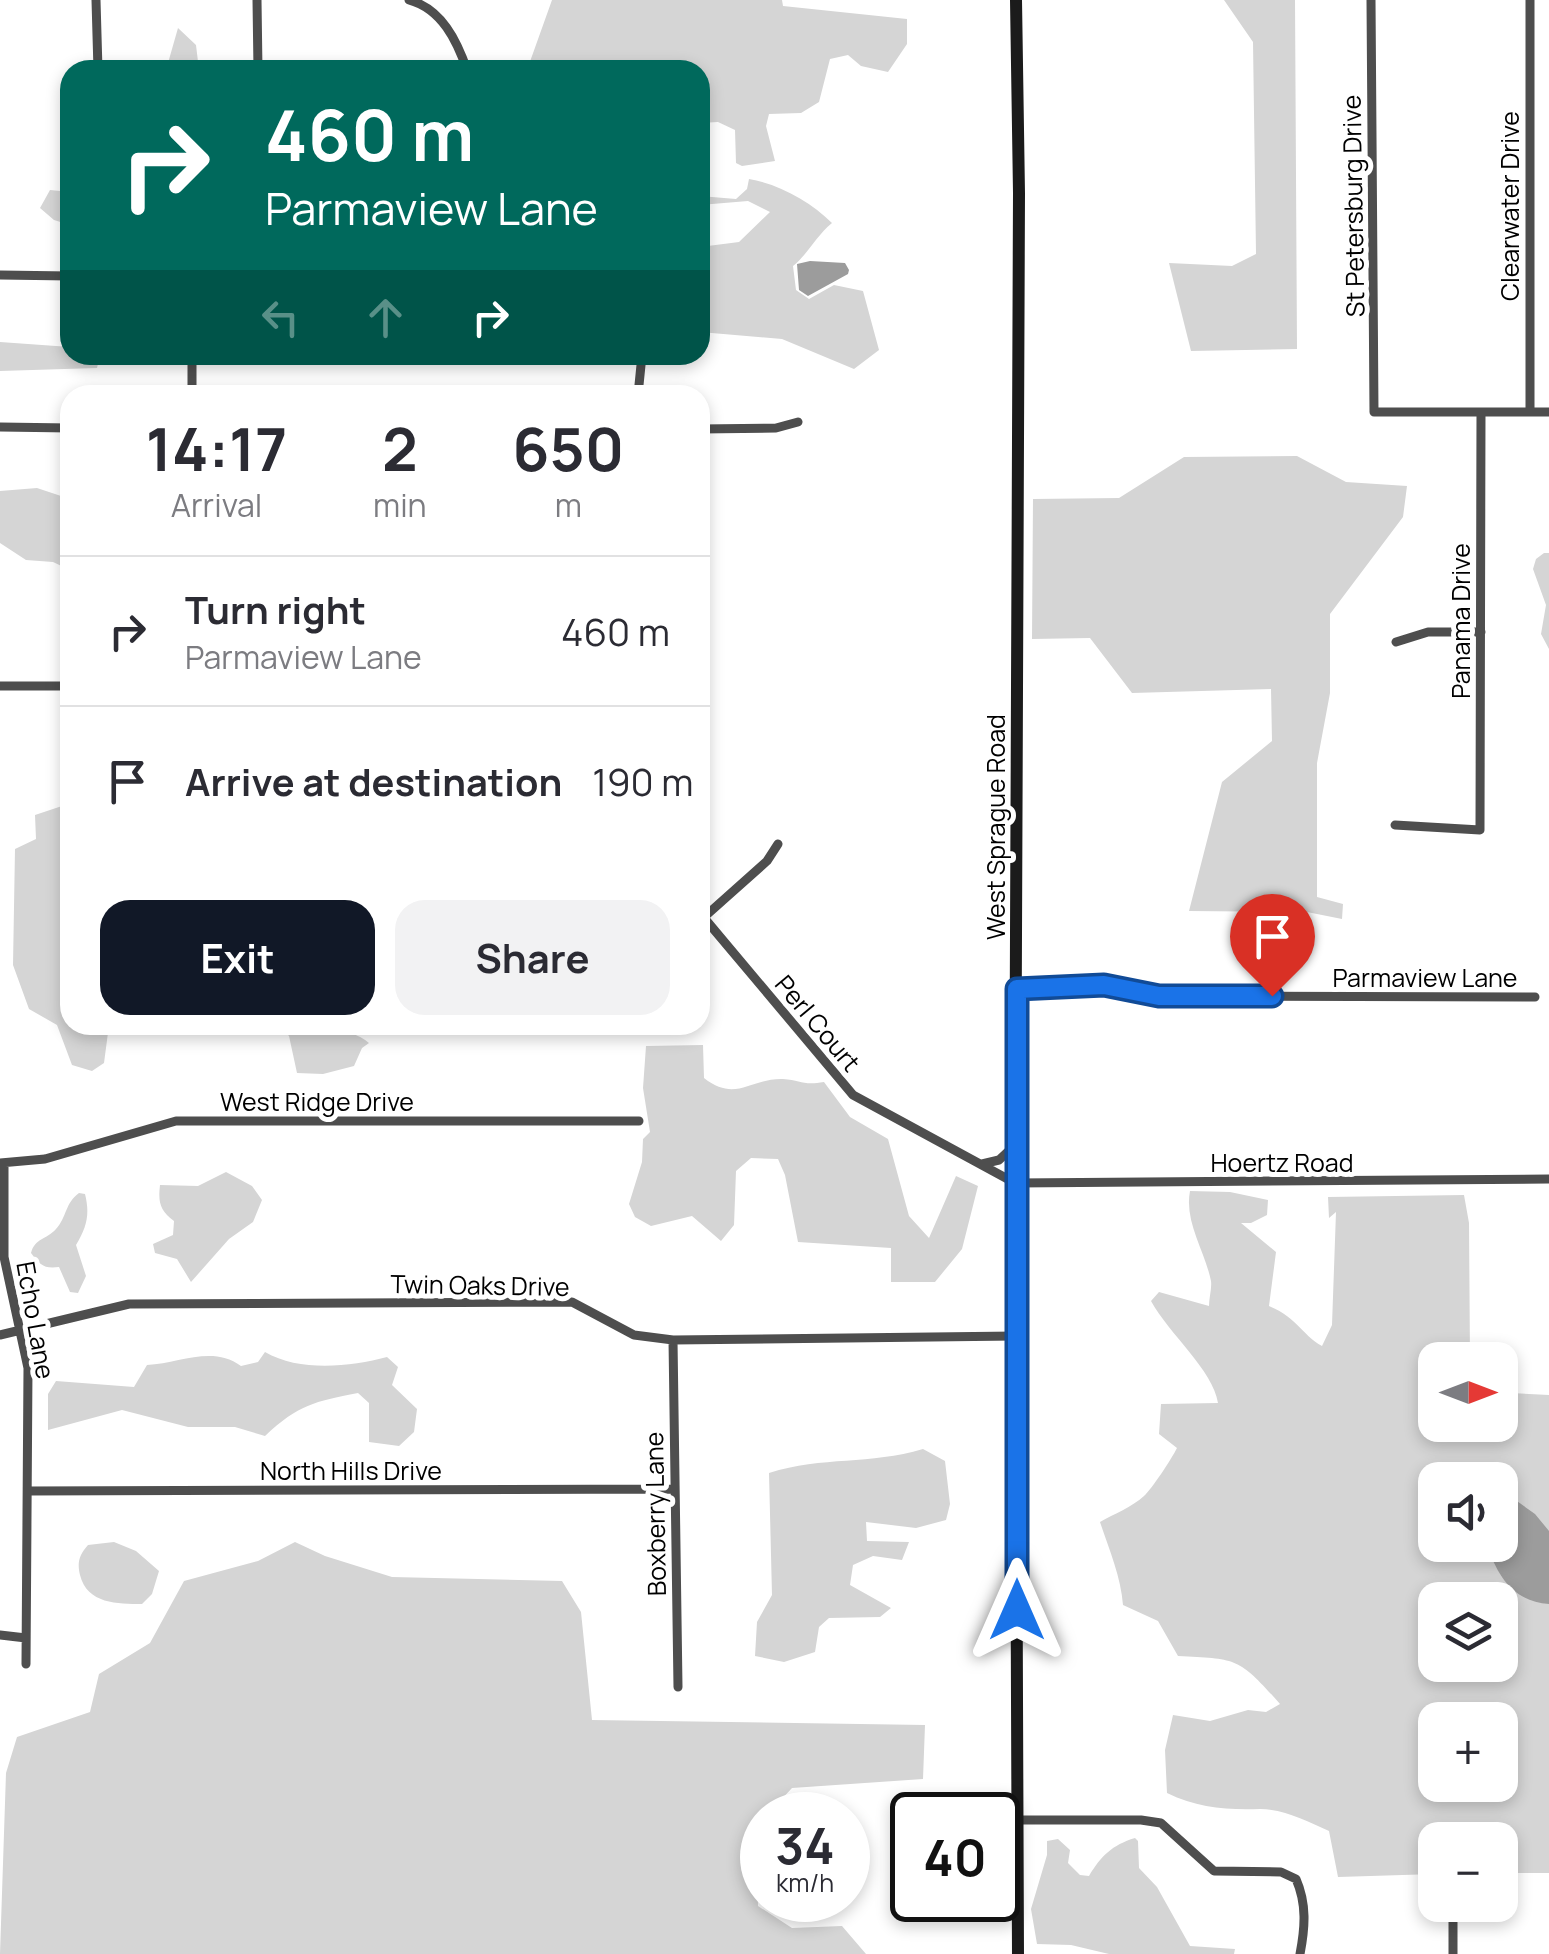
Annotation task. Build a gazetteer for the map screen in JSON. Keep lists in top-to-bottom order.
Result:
{
  "streets": {
    "street": [
      "St Petersburg Drive",
      "Clearwater Drive",
      "Panama Drive",
      "West Sprague Road",
      "Parmaview Lane",
      "Perl Court",
      "West Ridge Drive",
      "Hoertz Road",
      "Twin Oaks Drive",
      "Echo Lane",
      "North Hills Drive",
      "Boxberry Lane"
    ]
  },
  "crossings": [
    ["St Petersburg Drive", "Panama Drive"],
    ["West Sprague Road", "Parmaview Lane"],
    ["West Sprague Road", "Perl Court"],
    ["West Sprague Road", "Hoertz Road"],
    ["West Sprague Road", "Twin Oaks Drive"],
    ["Perl Court", "Hoertz Road"],
    ["West Ridge Drive", "Echo Lane"],
    ["Twin Oaks Drive", "Echo Lane"],
    ["Twin Oaks Drive", "Boxberry Lane"],
    ["Echo Lane", "North Hills Drive"],
    ["North Hills Drive", "Boxberry Lane"]
  ],
  "north": "right",
  "page": {
    "turn": ["460 m", "Parmaview Lane"],
    "eta": [
      "14:17",
      "Arrival",
      "2",
      "min",
      "650",
      "m"
    ],
    "list": [
      {
        "name": "Turn right",
        "note": "Parmaview Lane",
        "value": "460 m"
      },
      {
        "name": "Arrive at destination",
        "value": "190 m"
      }
    ],
    "buttons": ["Exit", "Share"],
    "map_buttons": ["+", "−"],
    "speed": "34 km/h",
    "limit": "40"
  }
}
